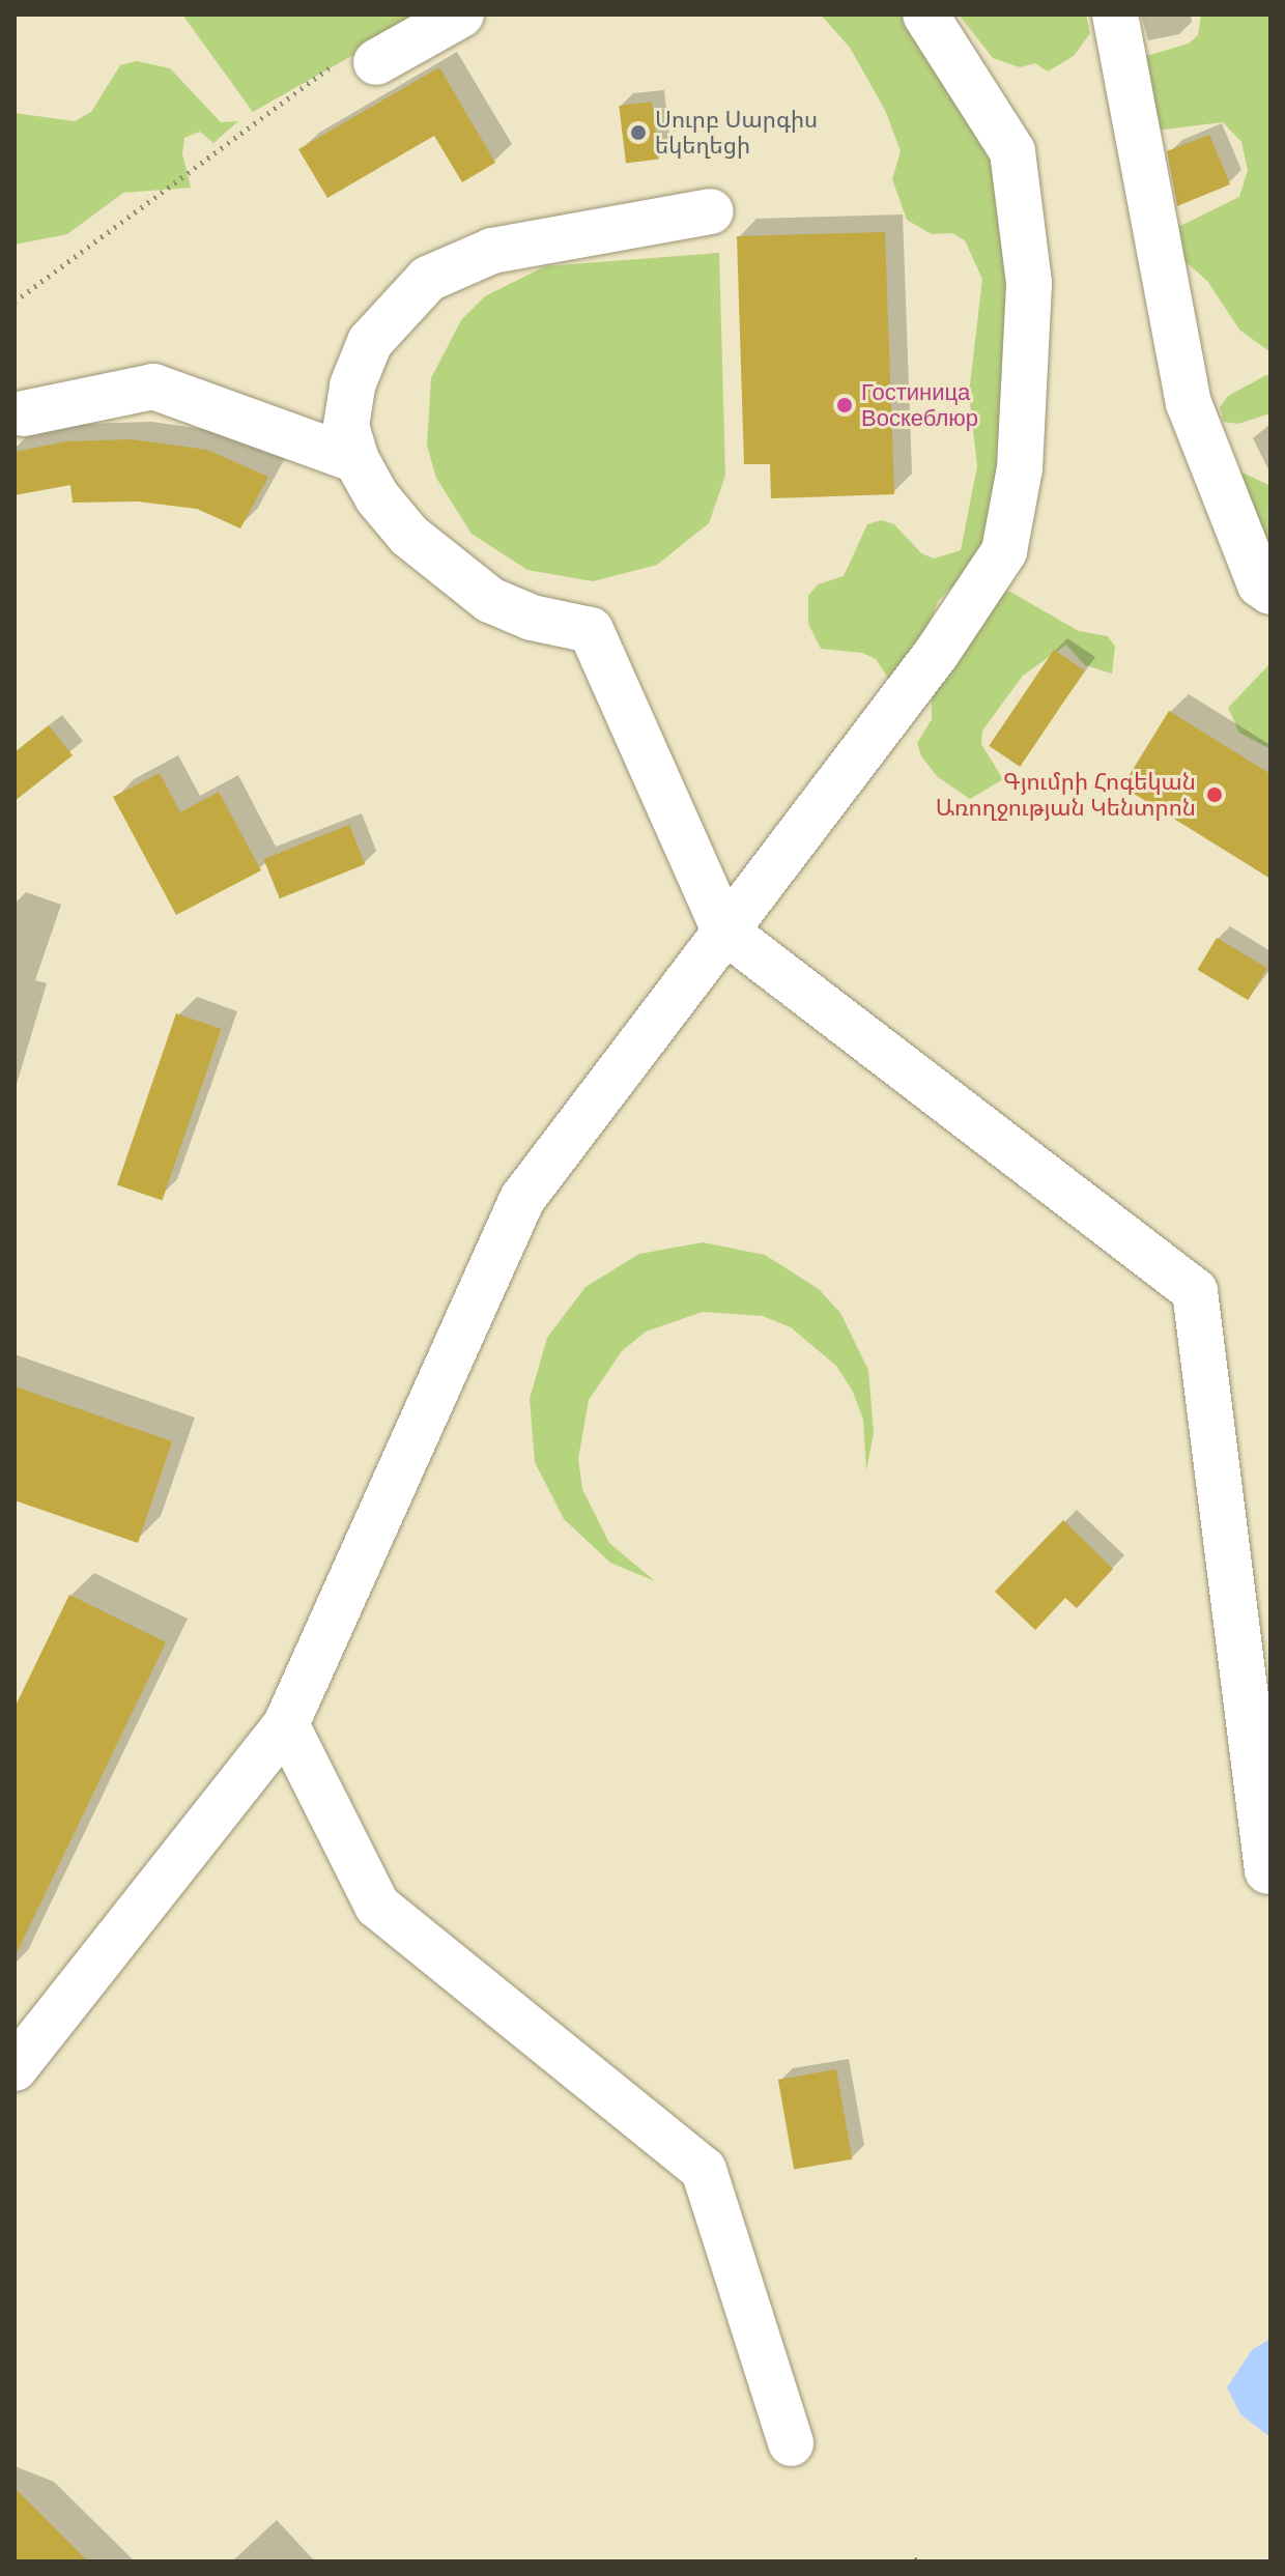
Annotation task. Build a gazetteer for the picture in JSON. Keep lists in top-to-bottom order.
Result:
{
  "places": ["Սուրբ Սարգիս եկեղեցի", "Гостиница Воскеблюр", "Գյումրի Հոգեկան Առողջության Կենտրոն"]
}
